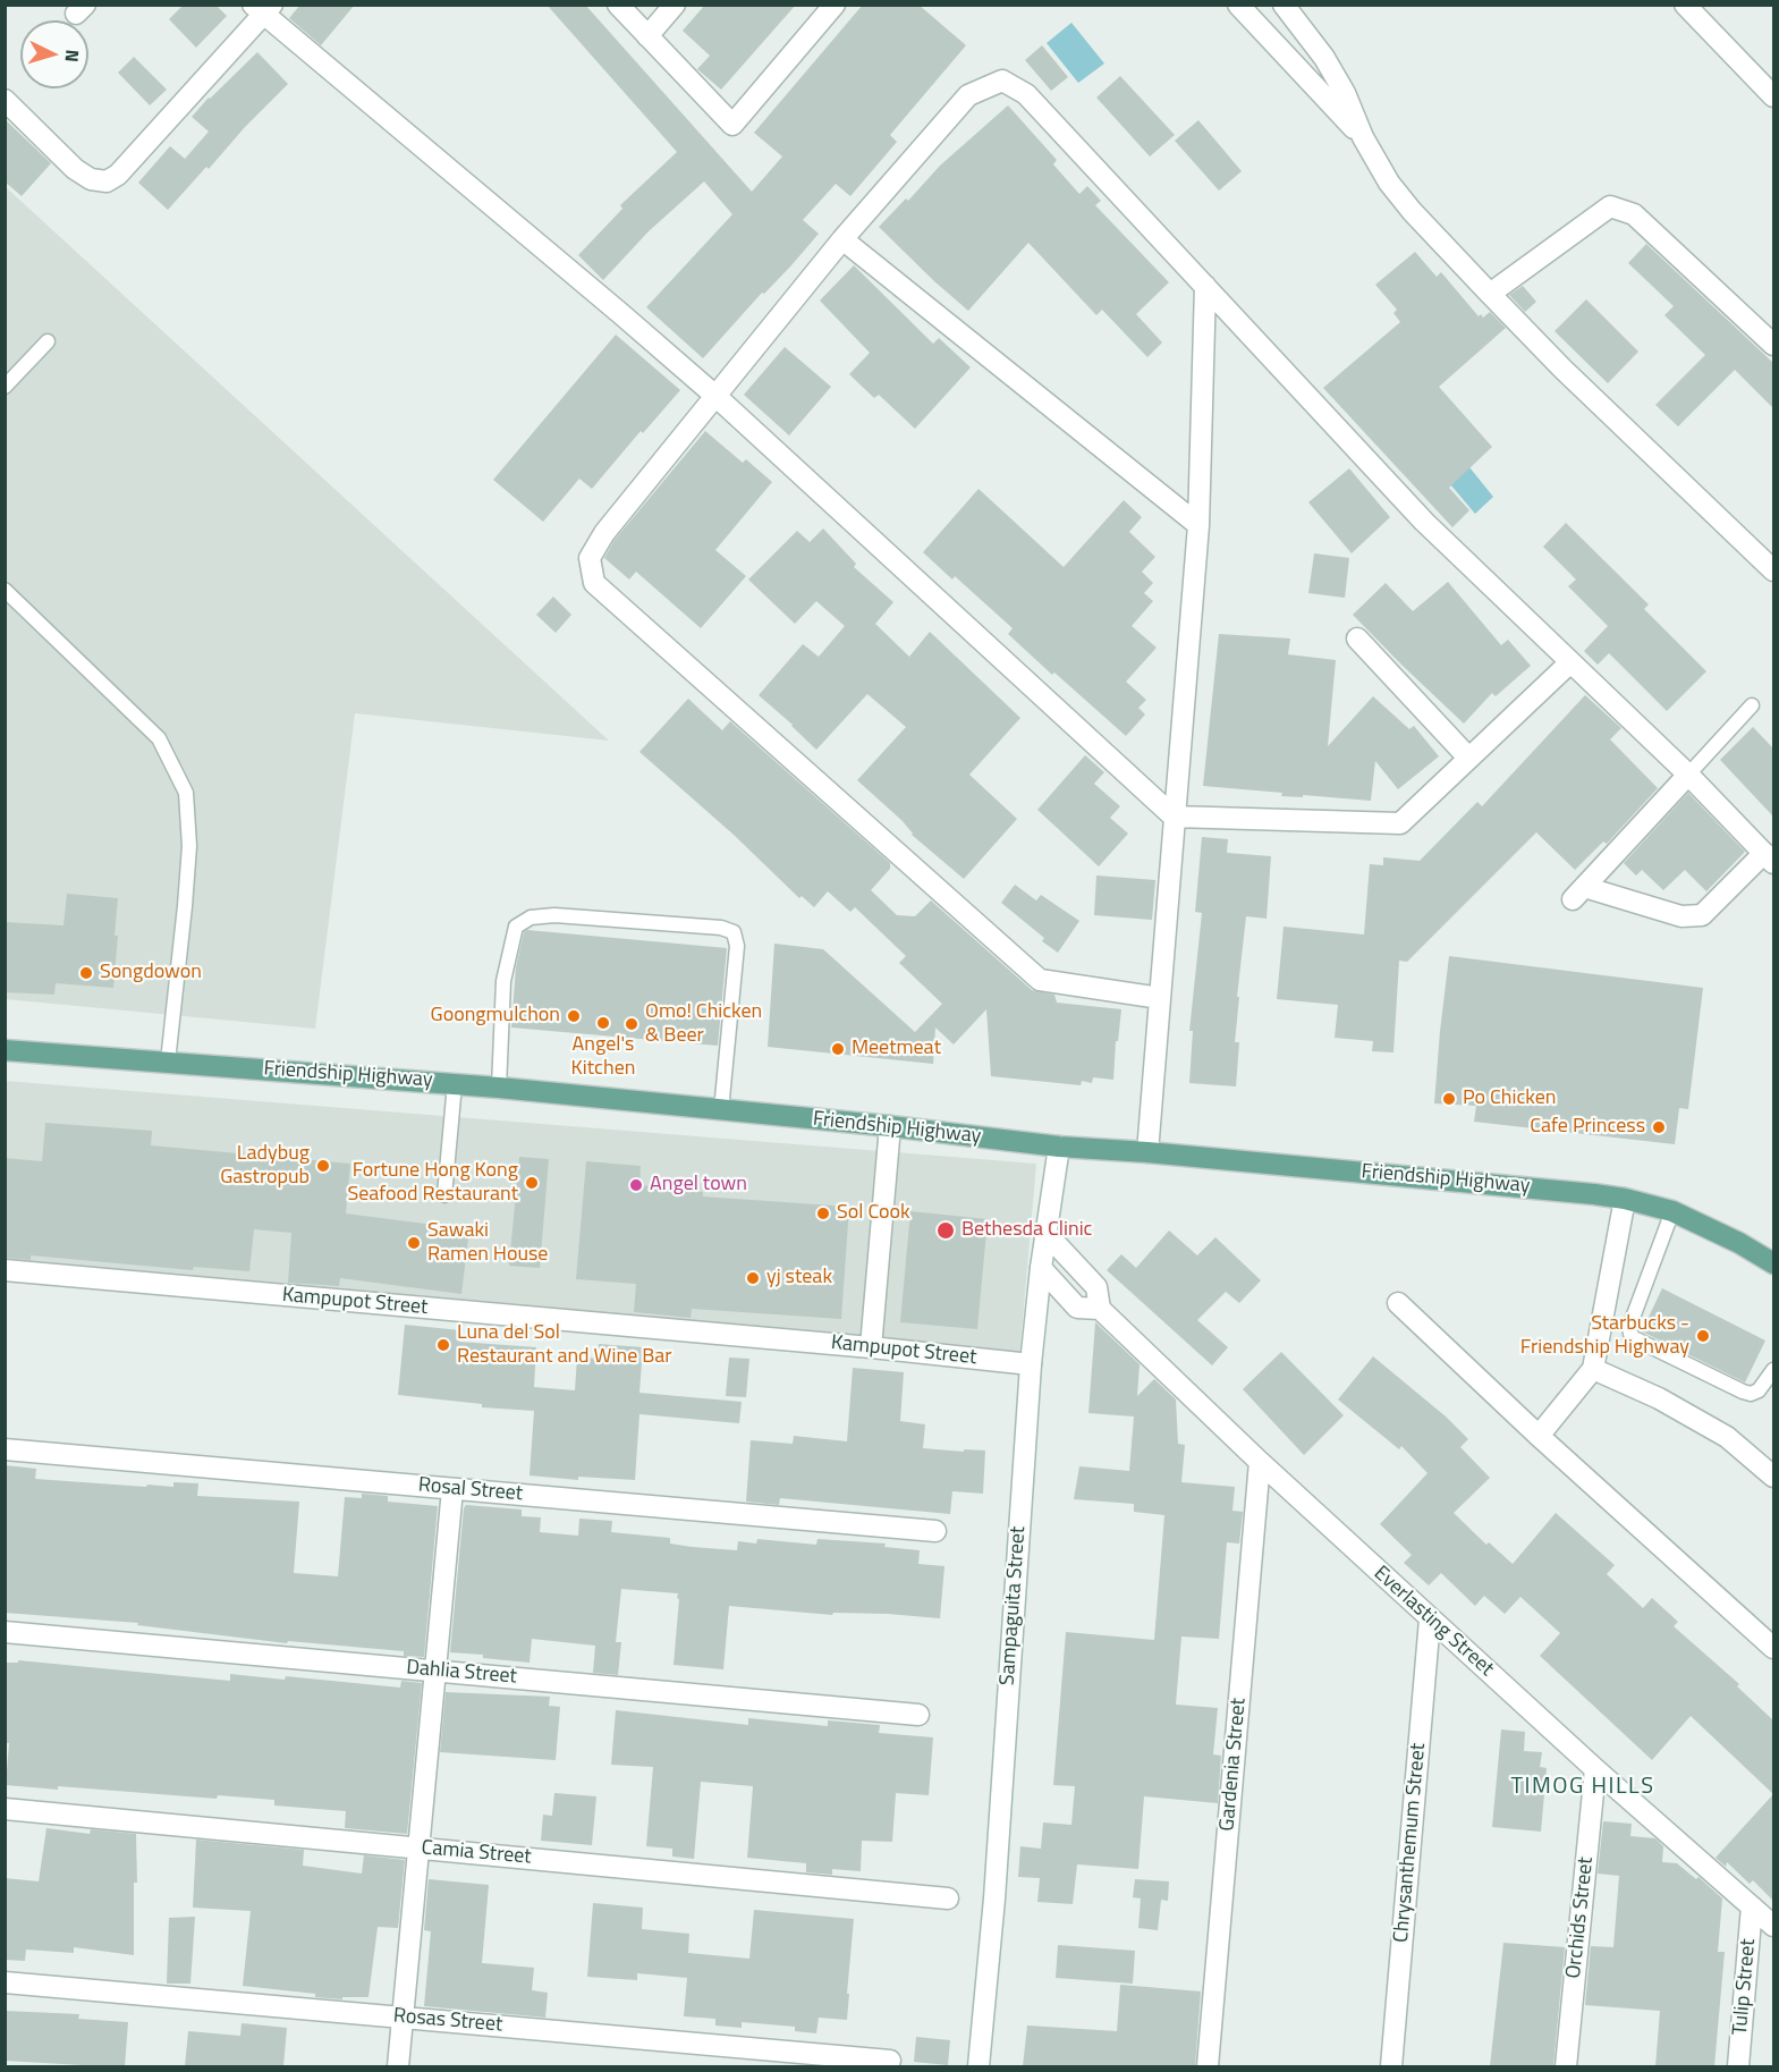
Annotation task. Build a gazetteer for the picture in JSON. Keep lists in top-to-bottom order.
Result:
{
  "streets": {
    "main road": ["Friendship Highway"],
    "street": [
      "Kampupot Street",
      "Rosal Street",
      "Sampaguita Street",
      "Everlasting Street",
      "Dahlia Street",
      "Gardenia Street",
      "Chrysanthemum Street",
      "Camia Street",
      "Orchids Street",
      "Tulip Street",
      "Rosas Street"
    ]
  },
  "crossings": [
    ["Friendship Highway", "Sampaguita Street"],
    ["Kampupot Street", "Sampaguita Street"],
    ["Sampaguita Street", "Everlasting Street"],
    ["Everlasting Street", "Gardenia Street"],
    ["Everlasting Street", "Chrysanthemum Street"],
    ["Everlasting Street", "Orchids Street"],
    ["Everlasting Street", "Tulip Street"]
  ],
  "districts": ["TIMOG HILLS"],
  "places": [
    "Songdowon",
    "Goongmulchon",
    "Angel's Kitchen",
    "Omo! Chicken & Beer",
    "Meetmeat",
    "Po Chicken",
    "Cafe Princess",
    "Ladybug Gastropub",
    "Fortune Hong Kong Seafood Restaurant",
    "Angel town",
    "Sol Cook",
    "Bethesda Clinic",
    "Sawaki Ramen House",
    "yj steak",
    "Starbucks - Friendship Highway",
    "Luna del Sol Restaurant and Wine Bar"
  ],
  "north": "right"
}
